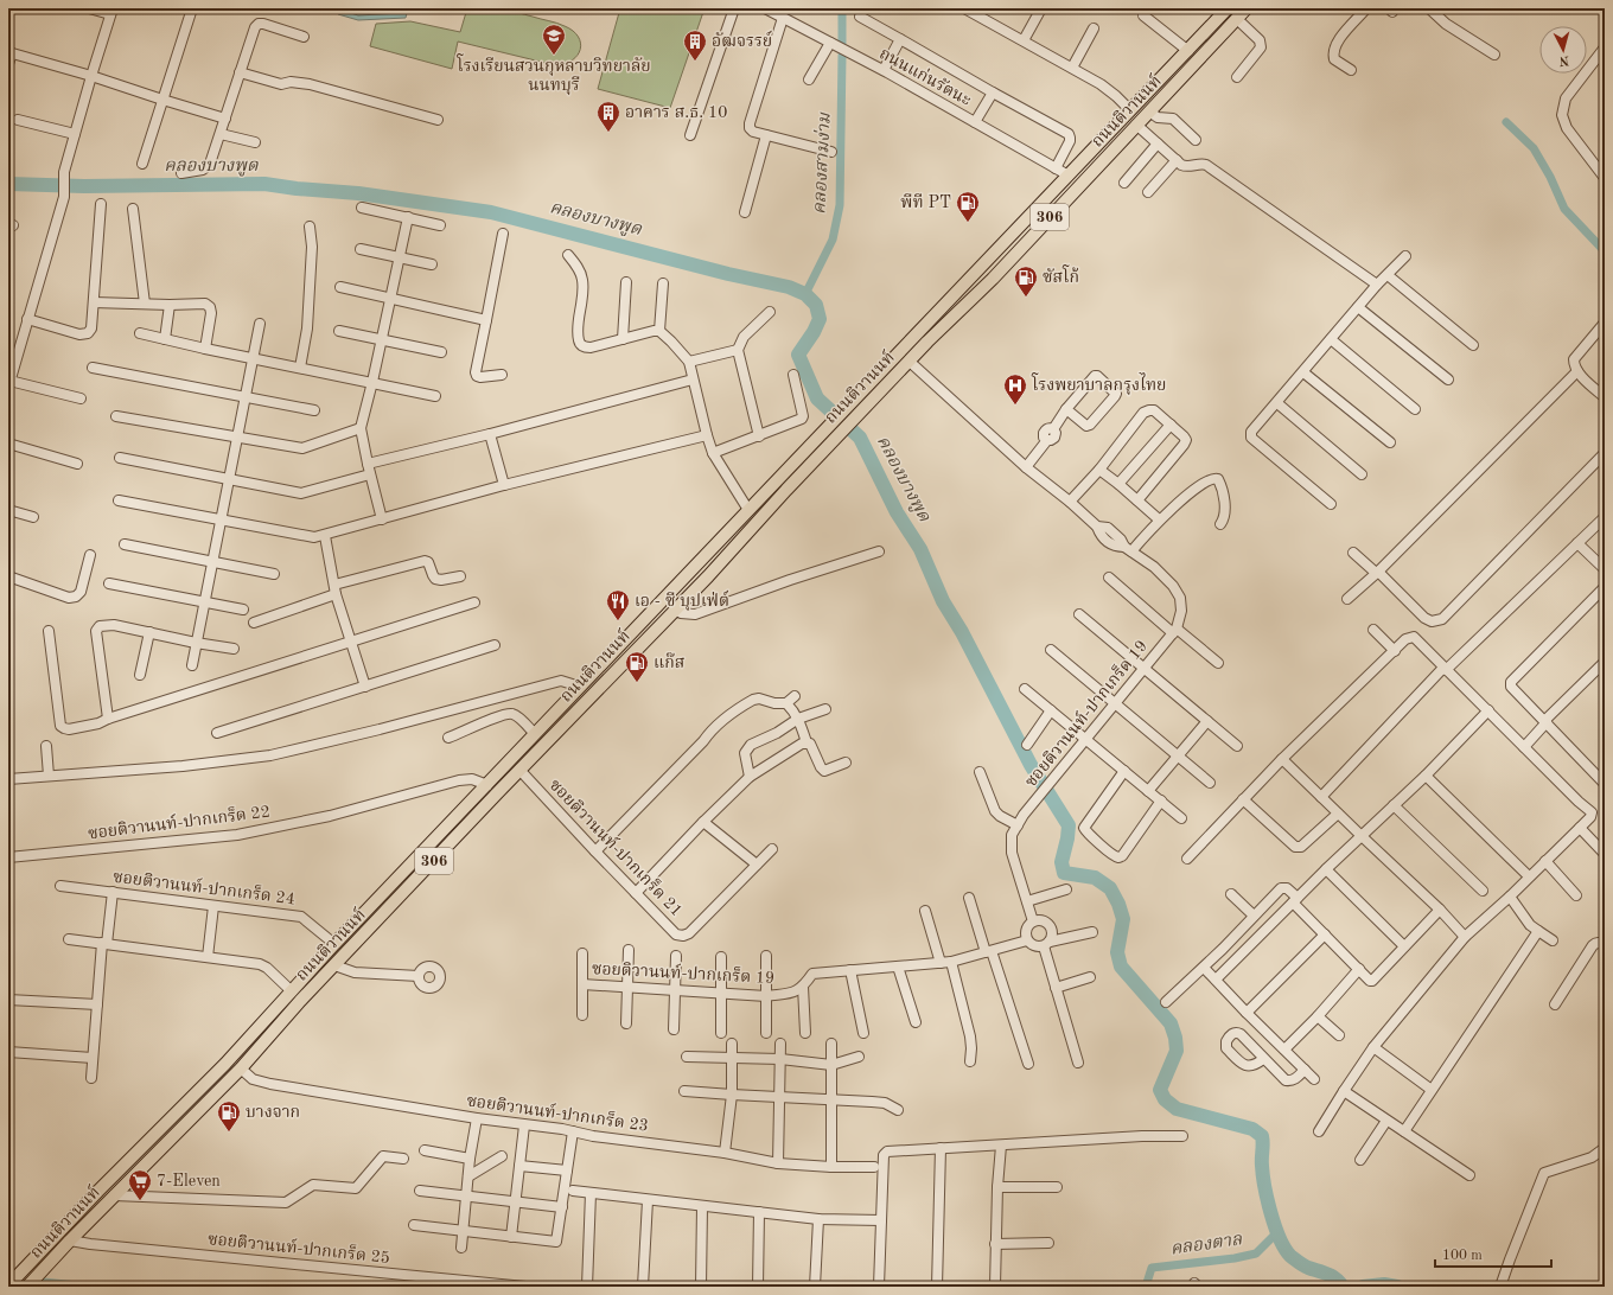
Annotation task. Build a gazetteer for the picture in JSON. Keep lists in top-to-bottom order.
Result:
{
  "streets": {
    "main road": ["ถนนติวานนท์", "306"],
    "street": [
      "ถนนแก่นรัตนะ",
      "ซอยติวานนท์-ปากเกร็ด 19",
      "ซอยติวานนท์-ปากเกร็ด 22",
      "ซอยติวานนท์-ปากเกร็ด 21",
      "ซอยติวานนท์-ปากเกร็ด 24",
      "ซอยติวานนท์-ปากเกร็ด 23",
      "ซอยติวานนท์-ปากเกร็ด 25"
    ]
  },
  "crossings": [
    ["ถนนแก่นรัตนะ", "ถนนติวานนท์"],
    ["ถนนติวานนท์", "ซอยติวานนท์-ปากเกร็ด 19"],
    ["ถนนติวานนท์", "ซอยติวานนท์-ปากเกร็ด 22"],
    ["ถนนติวานนท์", "ซอยติวานนท์-ปากเกร็ด 21"],
    ["ถนนติวานนท์", "ซอยติวานนท์-ปากเกร็ด 24"],
    ["ถนนติวานนท์", "ซอยติวานนท์-ปากเกร็ด 23"],
    ["ถนนติวานนท์", "ซอยติวานนท์-ปากเกร็ด 25"]
  ],
  "water": ["คลองสามง่าม", "คลองบางพูด", "คลองตาล"],
  "places": {
    "school or university": ["โรงเรียนสวนกุหลาบวิทยาลัย นนทบุรี"],
    "building": ["อัฒจรรย์", "อาคาร ส.ธ. 10"],
    "fuel station": [
      "พีที PT",
      "ซัสโก้",
      "แก๊ส",
      "บางจาก"
    ],
    "hospital": ["โรงพยาบาลกรุงไทย"],
    "restaurant": ["เอ - ซี บุปเฟ่ต์"],
    "supermarket": ["7-Eleven"]
  },
  "scale_bar": "100 m",
  "north": "bottom"
}
